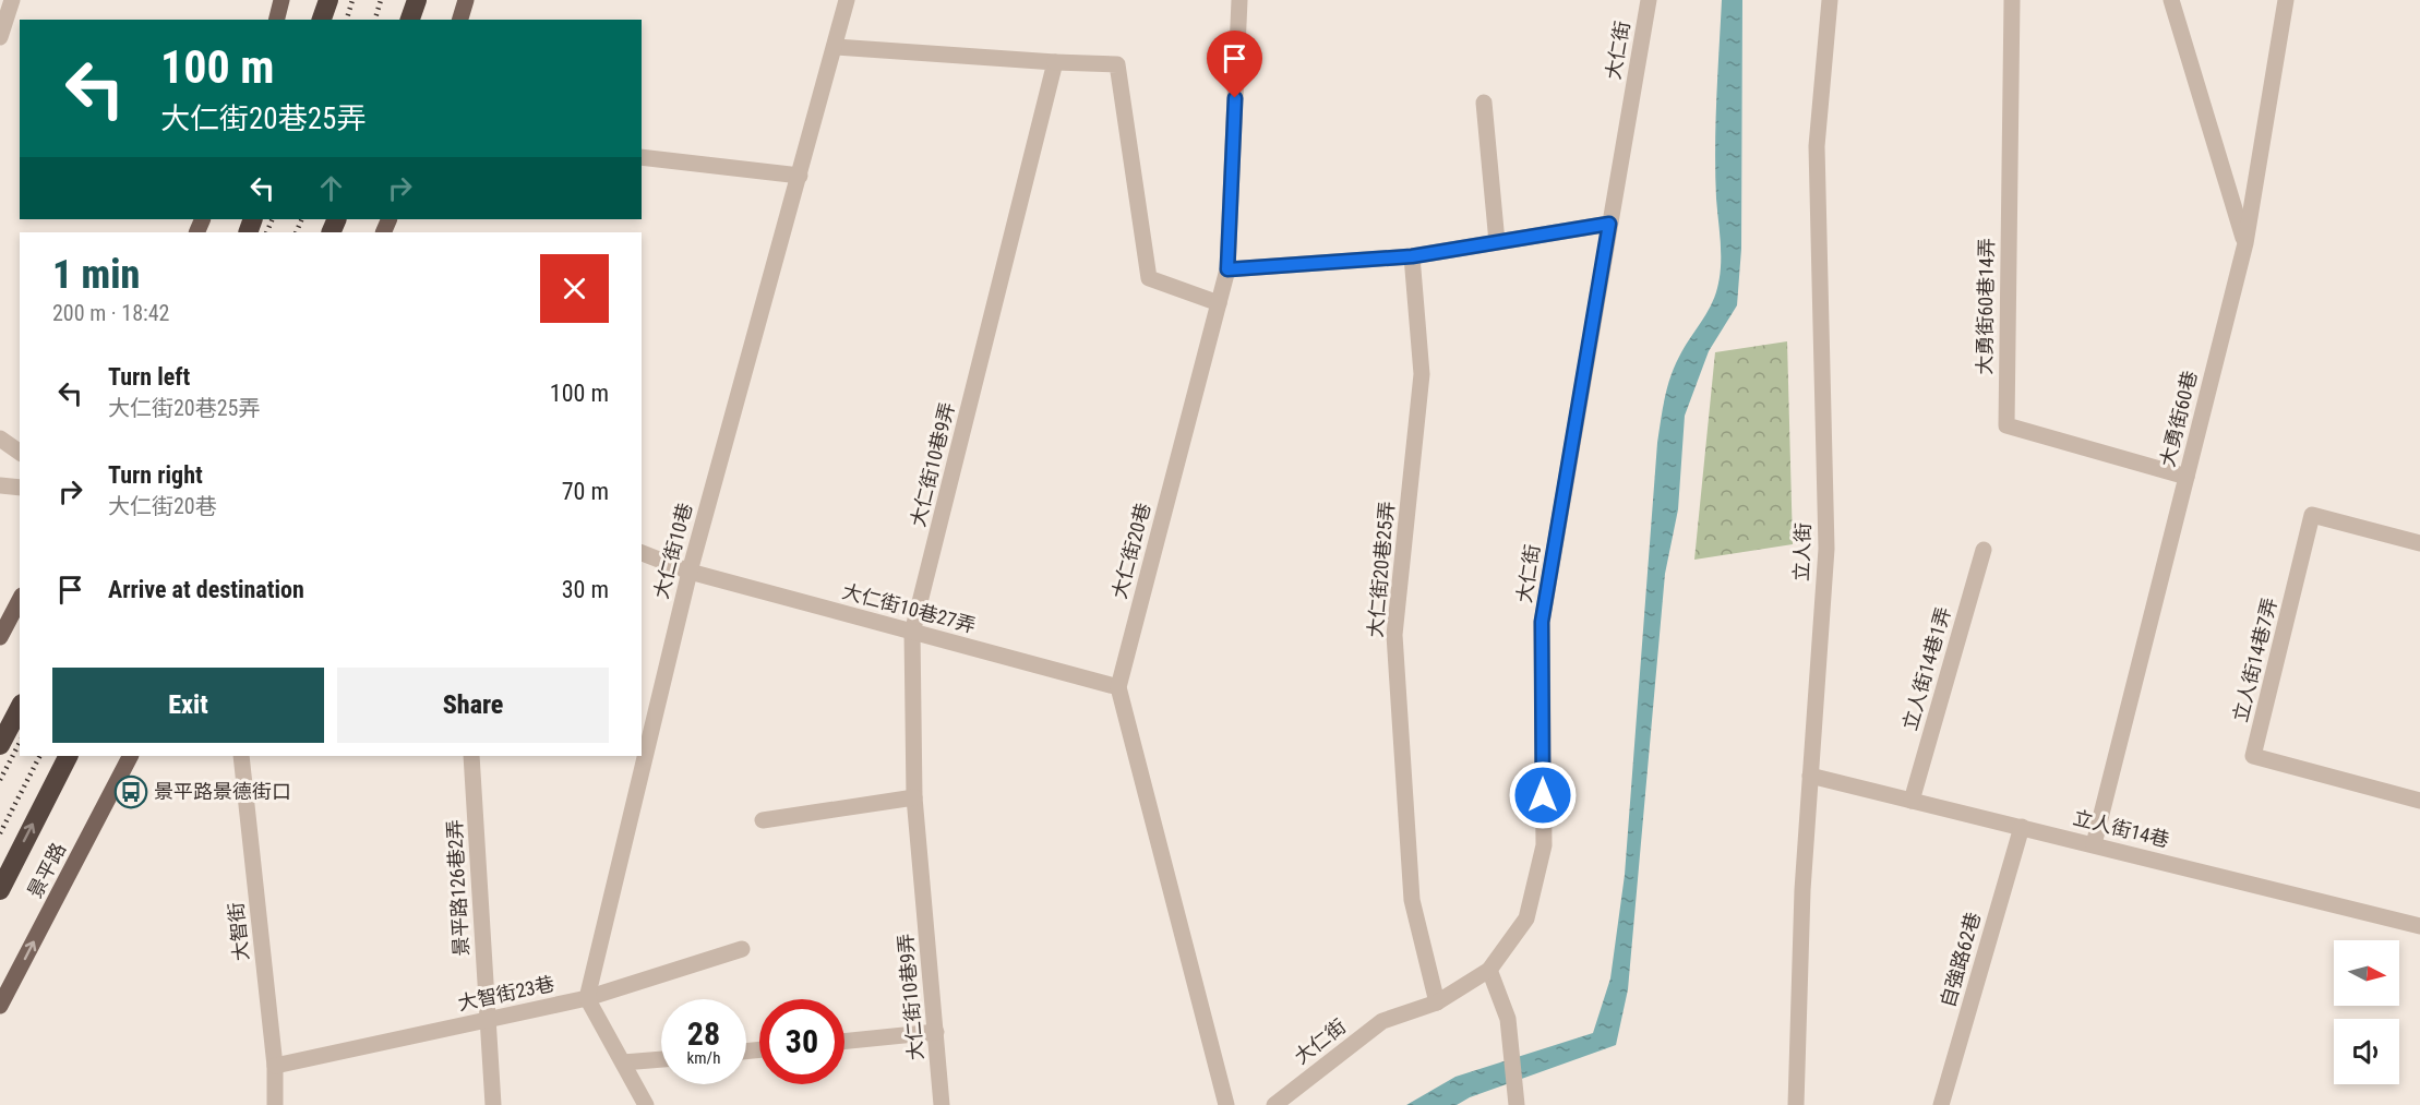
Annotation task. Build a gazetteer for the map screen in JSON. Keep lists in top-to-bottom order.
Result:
{
  "streets": {
    "main road": ["景平路"],
    "street": [
      "大仁街",
      "大勇街60巷14弄",
      "大勇街60巷",
      "大仁街10巷9弄",
      "大仁街10巷",
      "大仁街20巷",
      "立人街",
      "大仁街20巷25弄",
      "大仁街10巷27弄",
      "立人街14巷7弄",
      "立人街14巷1弄",
      "立人街14巷",
      "景平路126巷2弄",
      "大智街",
      "自強路62巷",
      "大智街23巷"
    ]
  },
  "crossings": [
    ["大仁街", "大仁街20巷25弄"],
    ["大勇街60巷14弄", "大勇街60巷"],
    ["大勇街60巷", "立人街14巷"],
    ["大仁街10巷9弄", "大仁街10巷27弄"],
    ["大仁街10巷", "大仁街10巷27弄"],
    ["大仁街10巷", "大智街23巷"],
    ["大仁街20巷", "大仁街10巷27弄"],
    ["立人街", "立人街14巷"],
    ["立人街14巷1弄", "立人街14巷"],
    ["立人街14巷", "自強路62巷"],
    ["景平路126巷2弄", "大智街23巷"],
    ["大智街", "大智街23巷"]
  ],
  "one_way": ["景平路"],
  "places": {
    "bus stop": ["景平路景德街口"]
  },
  "north": "right",
  "page": {
    "turn": ["100 m", "大仁街20巷25弄"],
    "heading": ["1 min", "200 m · 18:42"],
    "list": [
      {
        "name": "Turn left",
        "note": "大仁街20巷25弄",
        "value": "100 m"
      },
      {
        "name": "Turn right",
        "note": "大仁街20巷",
        "value": "70 m"
      },
      {
        "name": "Arrive at destination",
        "value": "30 m"
      }
    ],
    "buttons": ["Exit", "Share"],
    "speed": "28 km/h",
    "limit": "30"
  }
}
